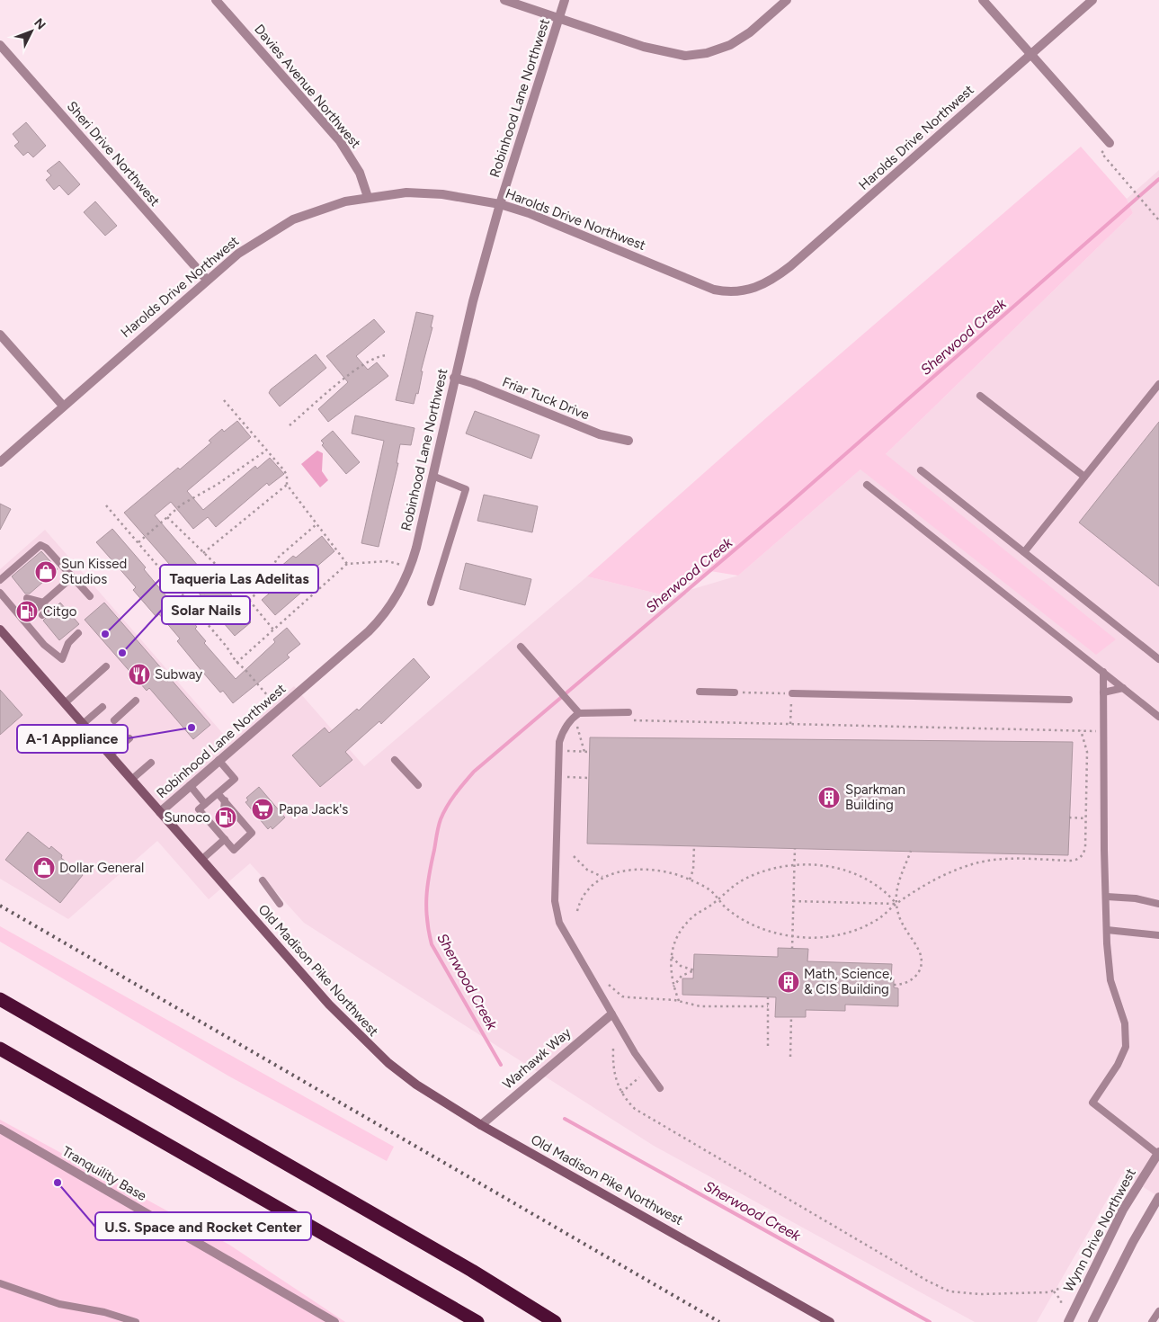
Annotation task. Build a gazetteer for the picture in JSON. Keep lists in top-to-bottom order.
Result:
{
  "streets": {
    "main road": ["Old Madison Pike Northwest"],
    "street": [
      "Davies Avenue Northwest",
      "Robinhood Lane Northwest",
      "Harolds Drive Northwest",
      "Sheri Drive Northwest",
      "Friar Tuck Drive",
      "Warhawk Way",
      "Tranquility Base",
      "Wynn Drive Northwest"
    ]
  },
  "crossings": [
    ["Davies Avenue Northwest", "Harolds Drive Northwest"],
    ["Robinhood Lane Northwest", "Harolds Drive Northwest"],
    ["Robinhood Lane Northwest", "Friar Tuck Drive"],
    ["Robinhood Lane Northwest", "Old Madison Pike Northwest"],
    ["Harolds Drive Northwest", "Sheri Drive Northwest"],
    ["Old Madison Pike Northwest", "Warhawk Way"]
  ],
  "water": ["Sherwood Creek"],
  "places": {
    "shop": ["Sun Kissed Studios", "Dollar General"],
    "fuel station": ["Citgo", "Sunoco"],
    "other": [
      "Taqueria Las Adelitas",
      "Solar Nails",
      "A-1 Appliance",
      "U.S. Space and Rocket Center"
    ],
    "restaurant": ["Subway"],
    "building": ["Sparkman Building", "Math, Science, & CIS Building"],
    "supermarket": ["Papa Jack's"]
  },
  "north": "top right"
}
